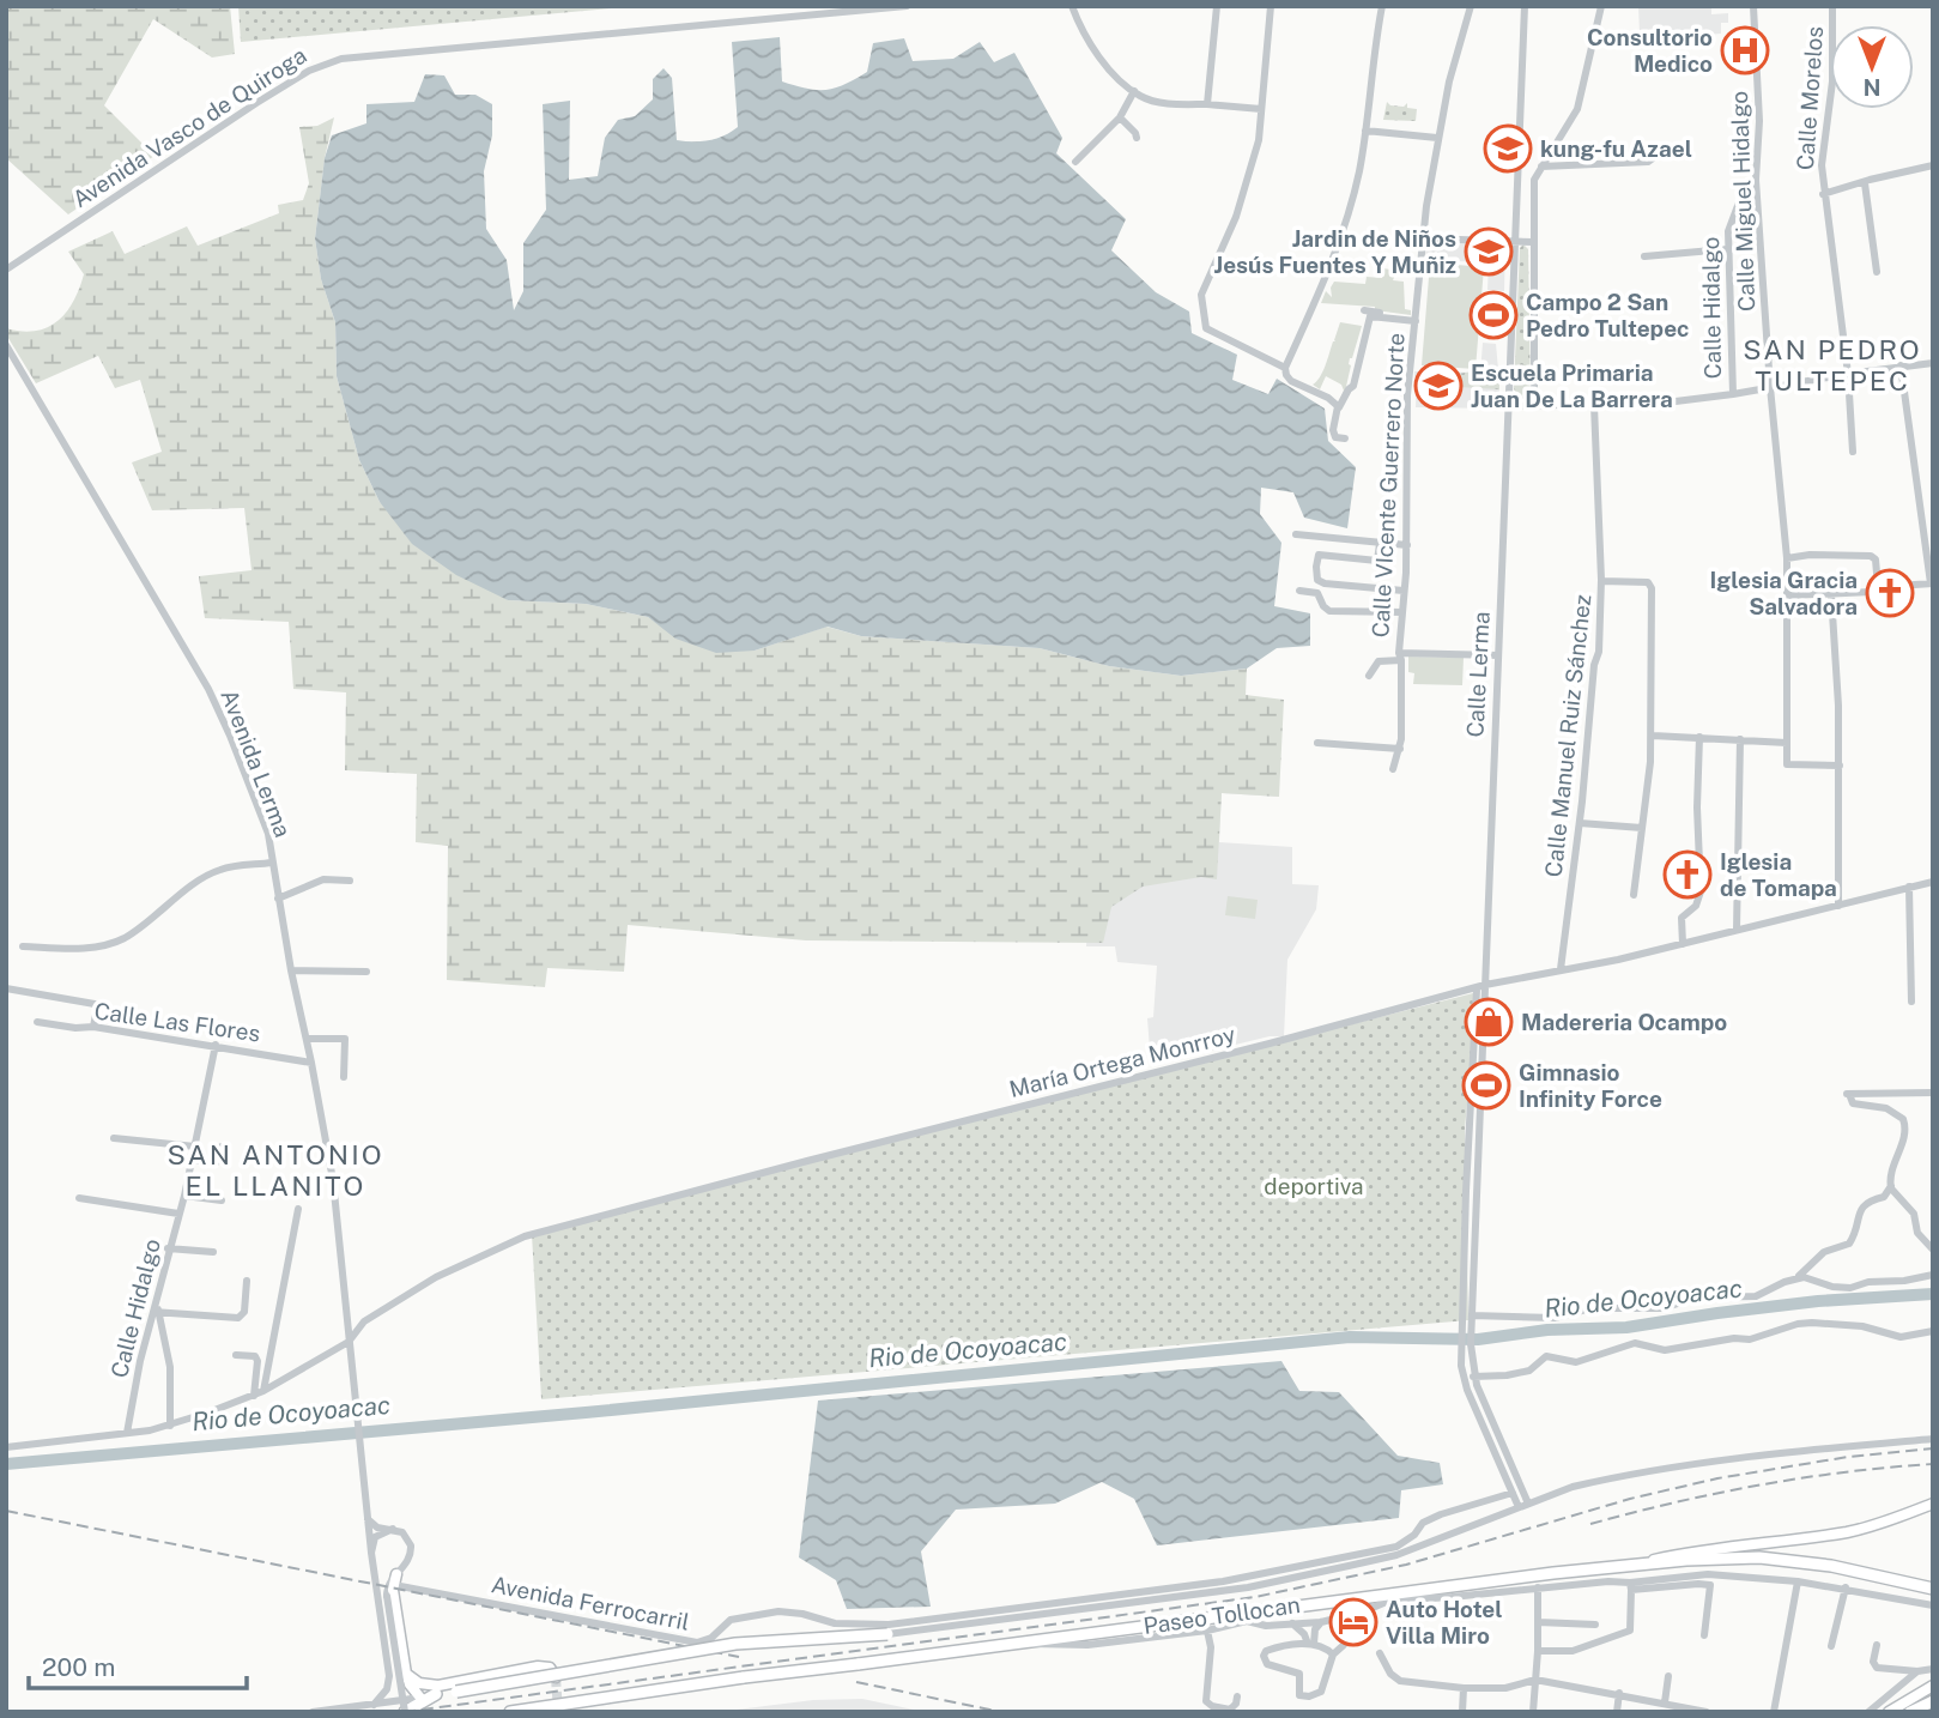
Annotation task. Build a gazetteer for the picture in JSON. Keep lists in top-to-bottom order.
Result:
{
  "streets": {
    "highway": ["Paseo Tollocan"],
    "street": [
      "Calle Morelos",
      "Avenida Vasco de Quiroga",
      "Calle Miguel Hidalgo",
      "Calle Hidalgo",
      "Calle VIcente Guerrero Norte",
      "Calle Lerma",
      "Calle Manuel Ruiz Sánchez",
      "Avenida Lerma",
      "Calle Las Flores",
      "María Ortega Monrroy",
      "Avenida Ferrocarril"
    ]
  },
  "crossings": [
    ["Calle Miguel Hidalgo", "Calle Hidalgo"],
    ["Calle Hidalgo", "Calle Las Flores"],
    ["Calle Hidalgo", "María Ortega Monrroy"],
    ["Calle Lerma", "María Ortega Monrroy"],
    ["Calle Lerma", "Avenida Ferrocarril"],
    ["Calle Manuel Ruiz Sánchez", "María Ortega Monrroy"],
    ["Avenida Lerma", "Calle Las Flores"],
    ["Avenida Lerma", "María Ortega Monrroy"],
    ["Avenida Lerma", "Avenida Ferrocarril"]
  ],
  "districts": ["SAN PEDRO TULTEPEC", "SAN ANTONIO EL LLANITO"],
  "water": ["Rio de Ocoyoacac"],
  "parks": ["deportiva"],
  "places": {
    "hospital": ["Consultorio Medico"],
    "school or university": ["kung-fu Azael", "Jardin de Niños Jesús Fuentes Y Muñiz", "Escuela Primaria Juan De La Barrera"],
    "sports": ["Campo 2 San Pedro Tultepec", "Gimnasio Infinity Force"],
    "church": ["Iglesia Gracia Salvadora", "Iglesia de Tomapa"],
    "shop": ["Madereria Ocampo"],
    "hotel": ["Auto Hotel Villa Miro"]
  },
  "scale_bar": "200 m",
  "north": "bottom"
}
